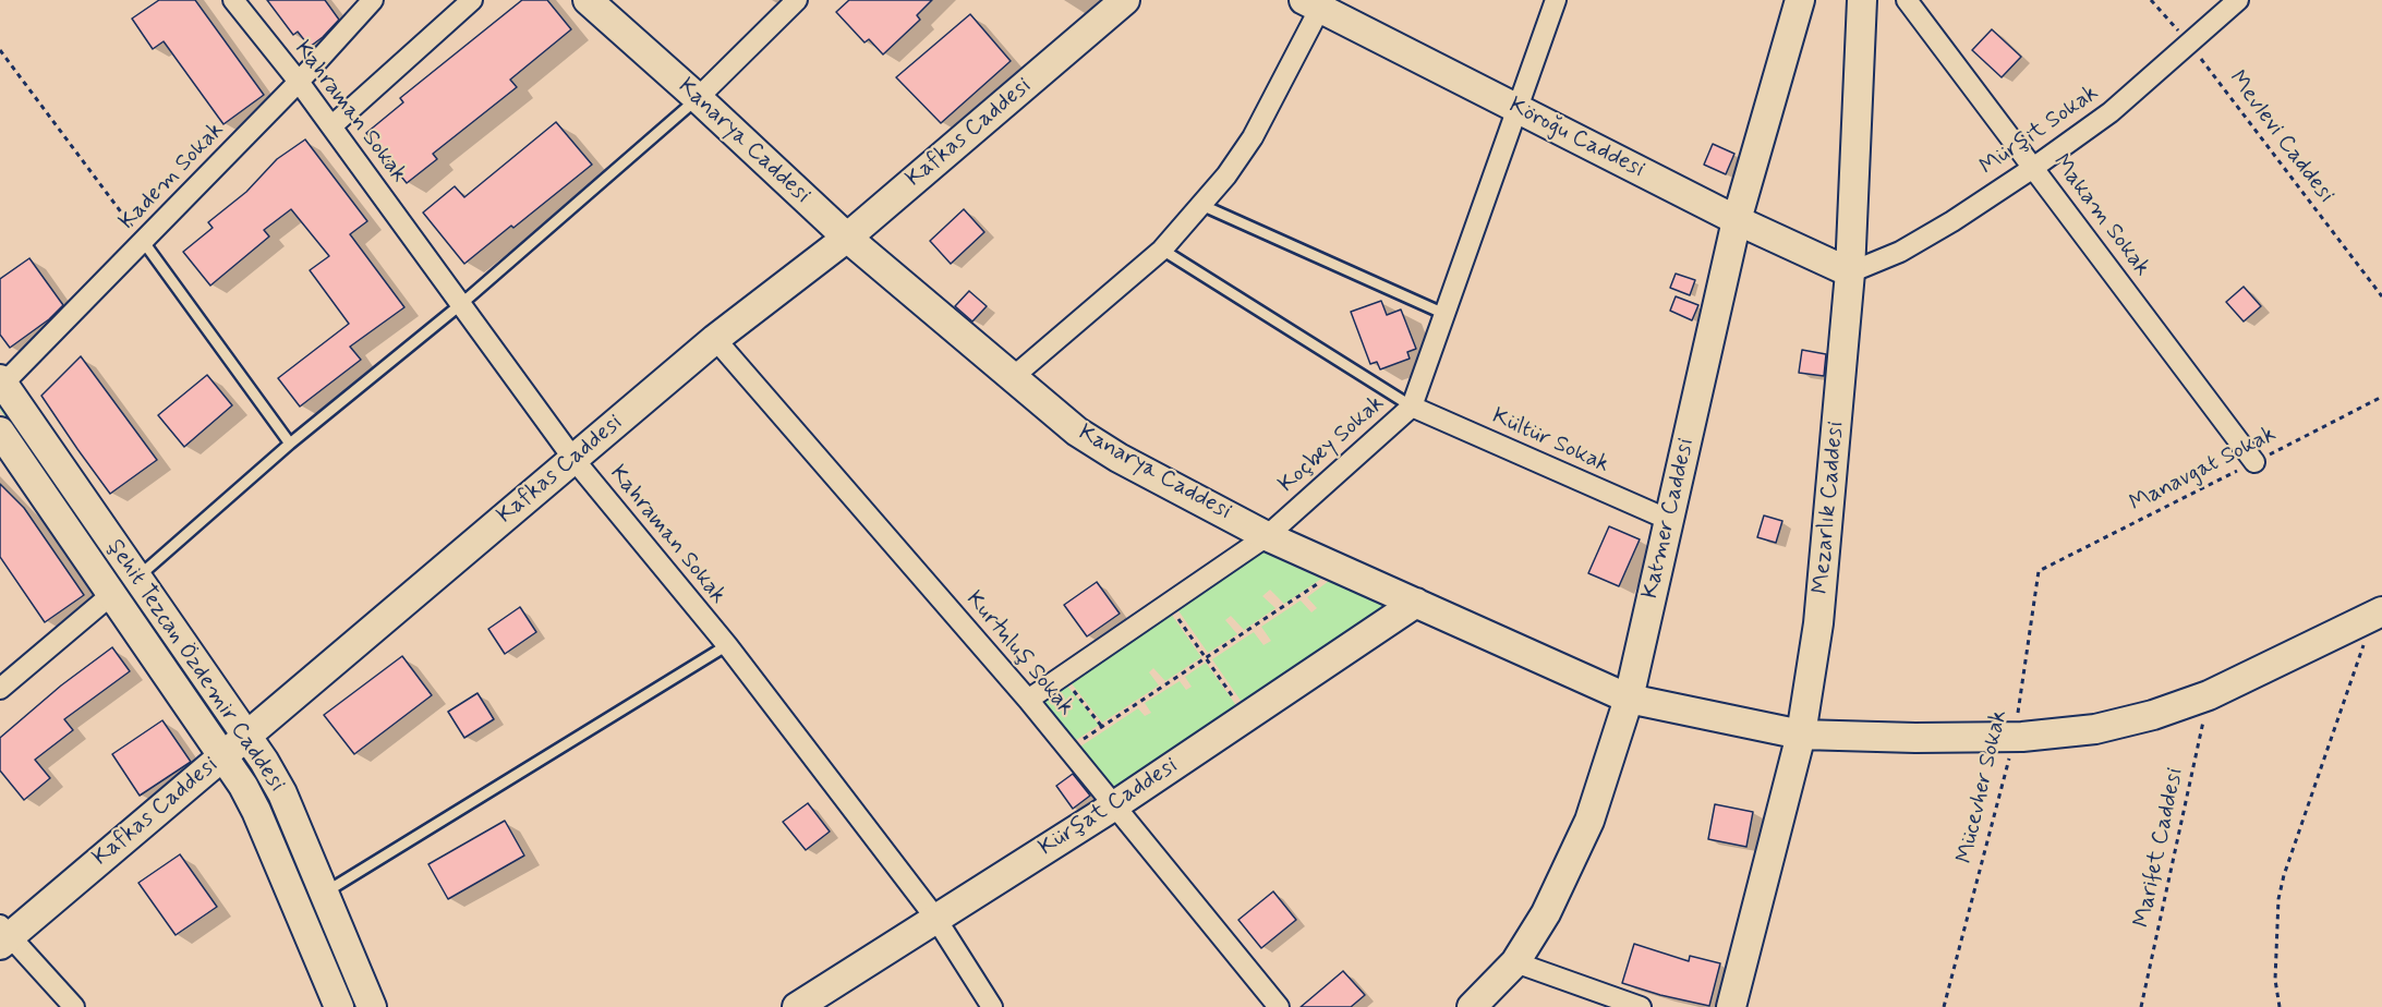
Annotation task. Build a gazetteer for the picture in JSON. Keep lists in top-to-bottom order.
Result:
{
  "streets": {
    "street": [
      "Kahraman Sokak",
      "Mürşit Sokak",
      "Kafkas Caddesi",
      "Köroğu Caddesi",
      "Kanarya Caddesi",
      "Kadem Sokak",
      "Makam Sokak",
      "Kültür Sokak",
      "Koçbey Sokak",
      "Mezarlık Caddesi",
      "Katmer Caddesi",
      "Kurtuluş Sokak",
      "Şehit Tezcan Özdemir Caddesi",
      "Kürşat Caddesi"
    ],
    "path": [
      "Mevlevi Caddesi",
      "Manavgat Sokak",
      "Mücevher Sokak",
      "Marifet Caddesi"
    ]
  },
  "crossings": [
    ["Kahraman Sokak", "Kafkas Caddesi"],
    ["Kahraman Sokak", "Kadem Sokak"],
    ["Kahraman Sokak", "Kürşat Caddesi"],
    ["Mürşit Sokak", "Mevlevi Caddesi"],
    ["Mürşit Sokak", "Köroğu Caddesi"],
    ["Mürşit Sokak", "Makam Sokak"],
    ["Mürşit Sokak", "Mezarlık Caddesi"],
    ["Kafkas Caddesi", "Kanarya Caddesi"],
    ["Kafkas Caddesi", "Kurtuluş Sokak"],
    ["Kafkas Caddesi", "Şehit Tezcan Özdemir Caddesi"],
    ["Köroğu Caddesi", "Koçbey Sokak"],
    ["Köroğu Caddesi", "Mezarlık Caddesi"],
    ["Köroğu Caddesi", "Katmer Caddesi"],
    ["Kanarya Caddesi", "Koçbey Sokak"],
    ["Kanarya Caddesi", "Mezarlık Caddesi"],
    ["Kanarya Caddesi", "Katmer Caddesi"],
    ["Kanarya Caddesi", "Mücevher Sokak"],
    ["Kanarya Caddesi", "Kürşat Caddesi"],
    ["Kanarya Caddesi", "Marifet Caddesi"],
    ["Kadem Sokak", "Şehit Tezcan Özdemir Caddesi"],
    ["Makam Sokak", "Manavgat Sokak"],
    ["Kültür Sokak", "Koçbey Sokak"],
    ["Kültür Sokak", "Katmer Caddesi"],
    ["Koçbey Sokak", "Kurtuluş Sokak"],
    ["Manavgat Sokak", "Mücevher Sokak"],
    ["Kurtuluş Sokak", "Kürşat Caddesi"]
  ]
}
